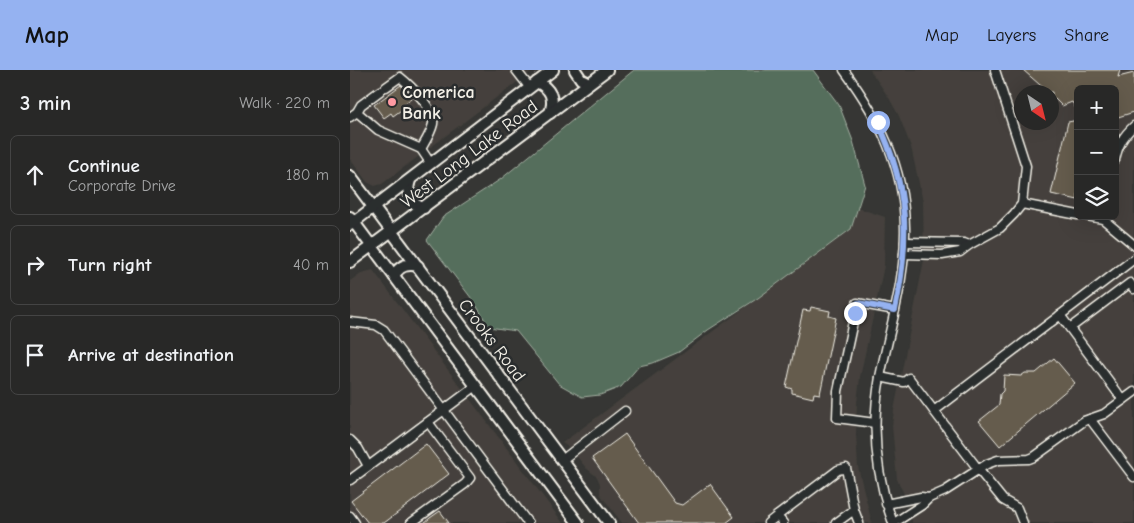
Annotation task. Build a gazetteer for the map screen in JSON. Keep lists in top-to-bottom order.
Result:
{
  "streets": {
    "main road": ["West Long Lake Road", "Crooks Road"]
  },
  "crossings": [
    ["West Long Lake Road", "Crooks Road"]
  ],
  "places": ["Comerica Bank"],
  "north": "bottom right",
  "page": {
    "header": "Map",
    "nav": ["Map", "Layers", "Share"],
    "heading": ["3 min", "Walk · 220 m"],
    "map_buttons": ["+", "−"],
    "list": [
      ["Continue", "Corporate Drive", "180 m"],
      ["Turn right", "40 m"],
      "Arrive at destination"
    ]
  }
}
